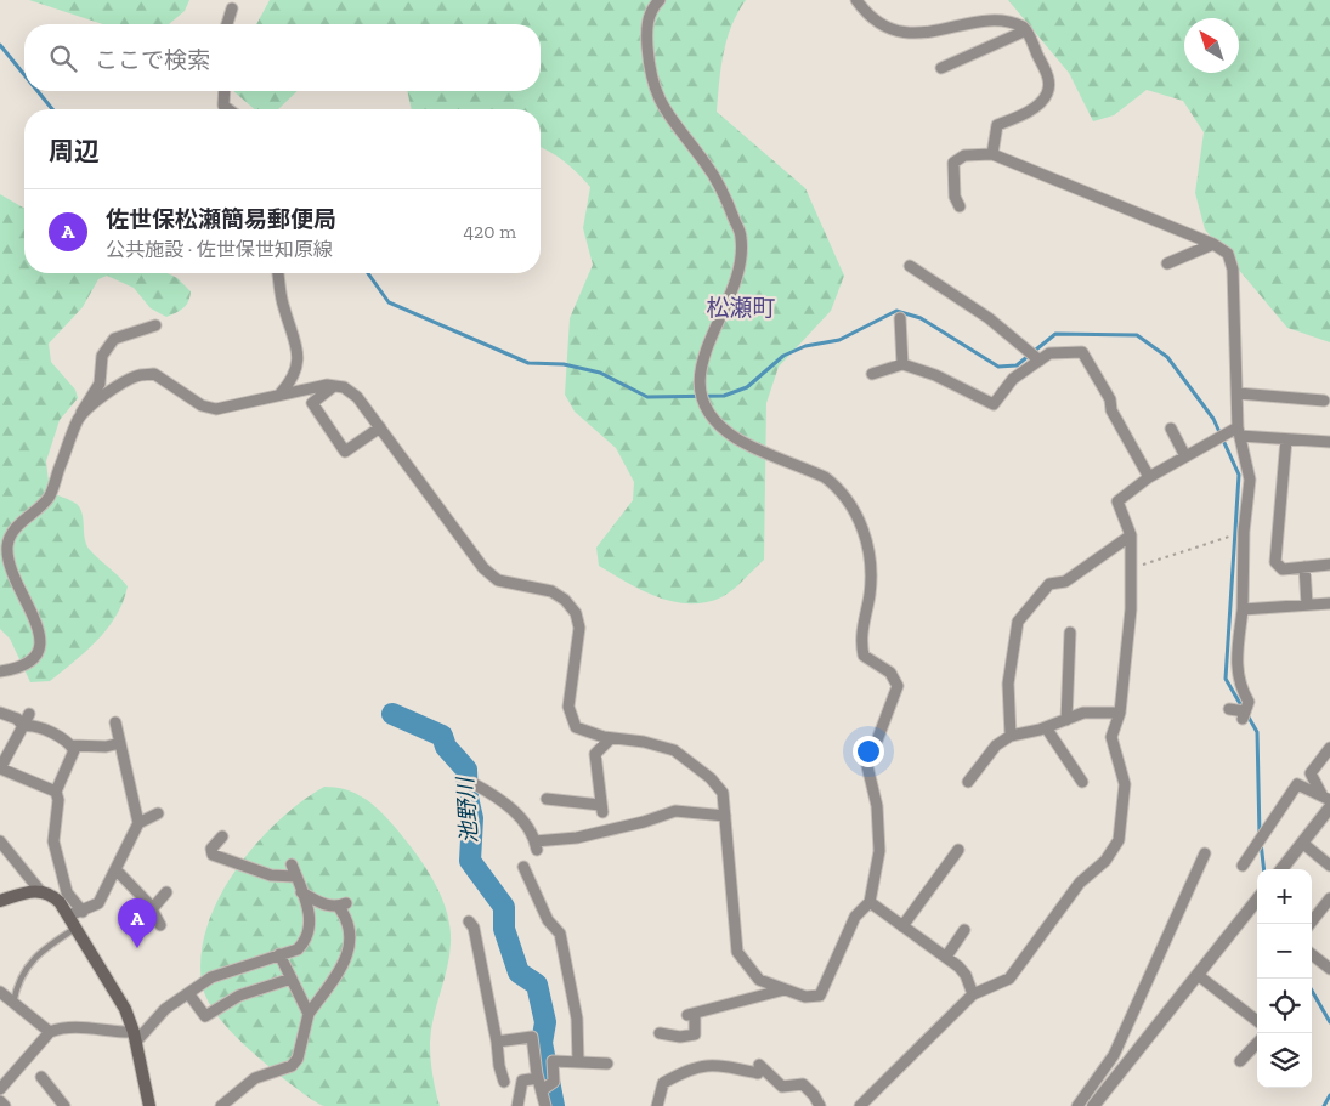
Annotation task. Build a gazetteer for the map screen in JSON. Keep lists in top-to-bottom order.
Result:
{
  "districts": ["松瀬町"],
  "water": ["池野川"],
  "north": "top left",
  "page": {
    "search": "ここで検索",
    "heading": "周辺",
    "list": [
      {
        "mark": "A",
        "name": "佐世保松瀬簡易郵便局",
        "note": "公共施設 · 佐世保世知原線",
        "value": "420 m"
      }
    ],
    "map_buttons": ["+", "−"],
    "pins": "A"
  }
}
